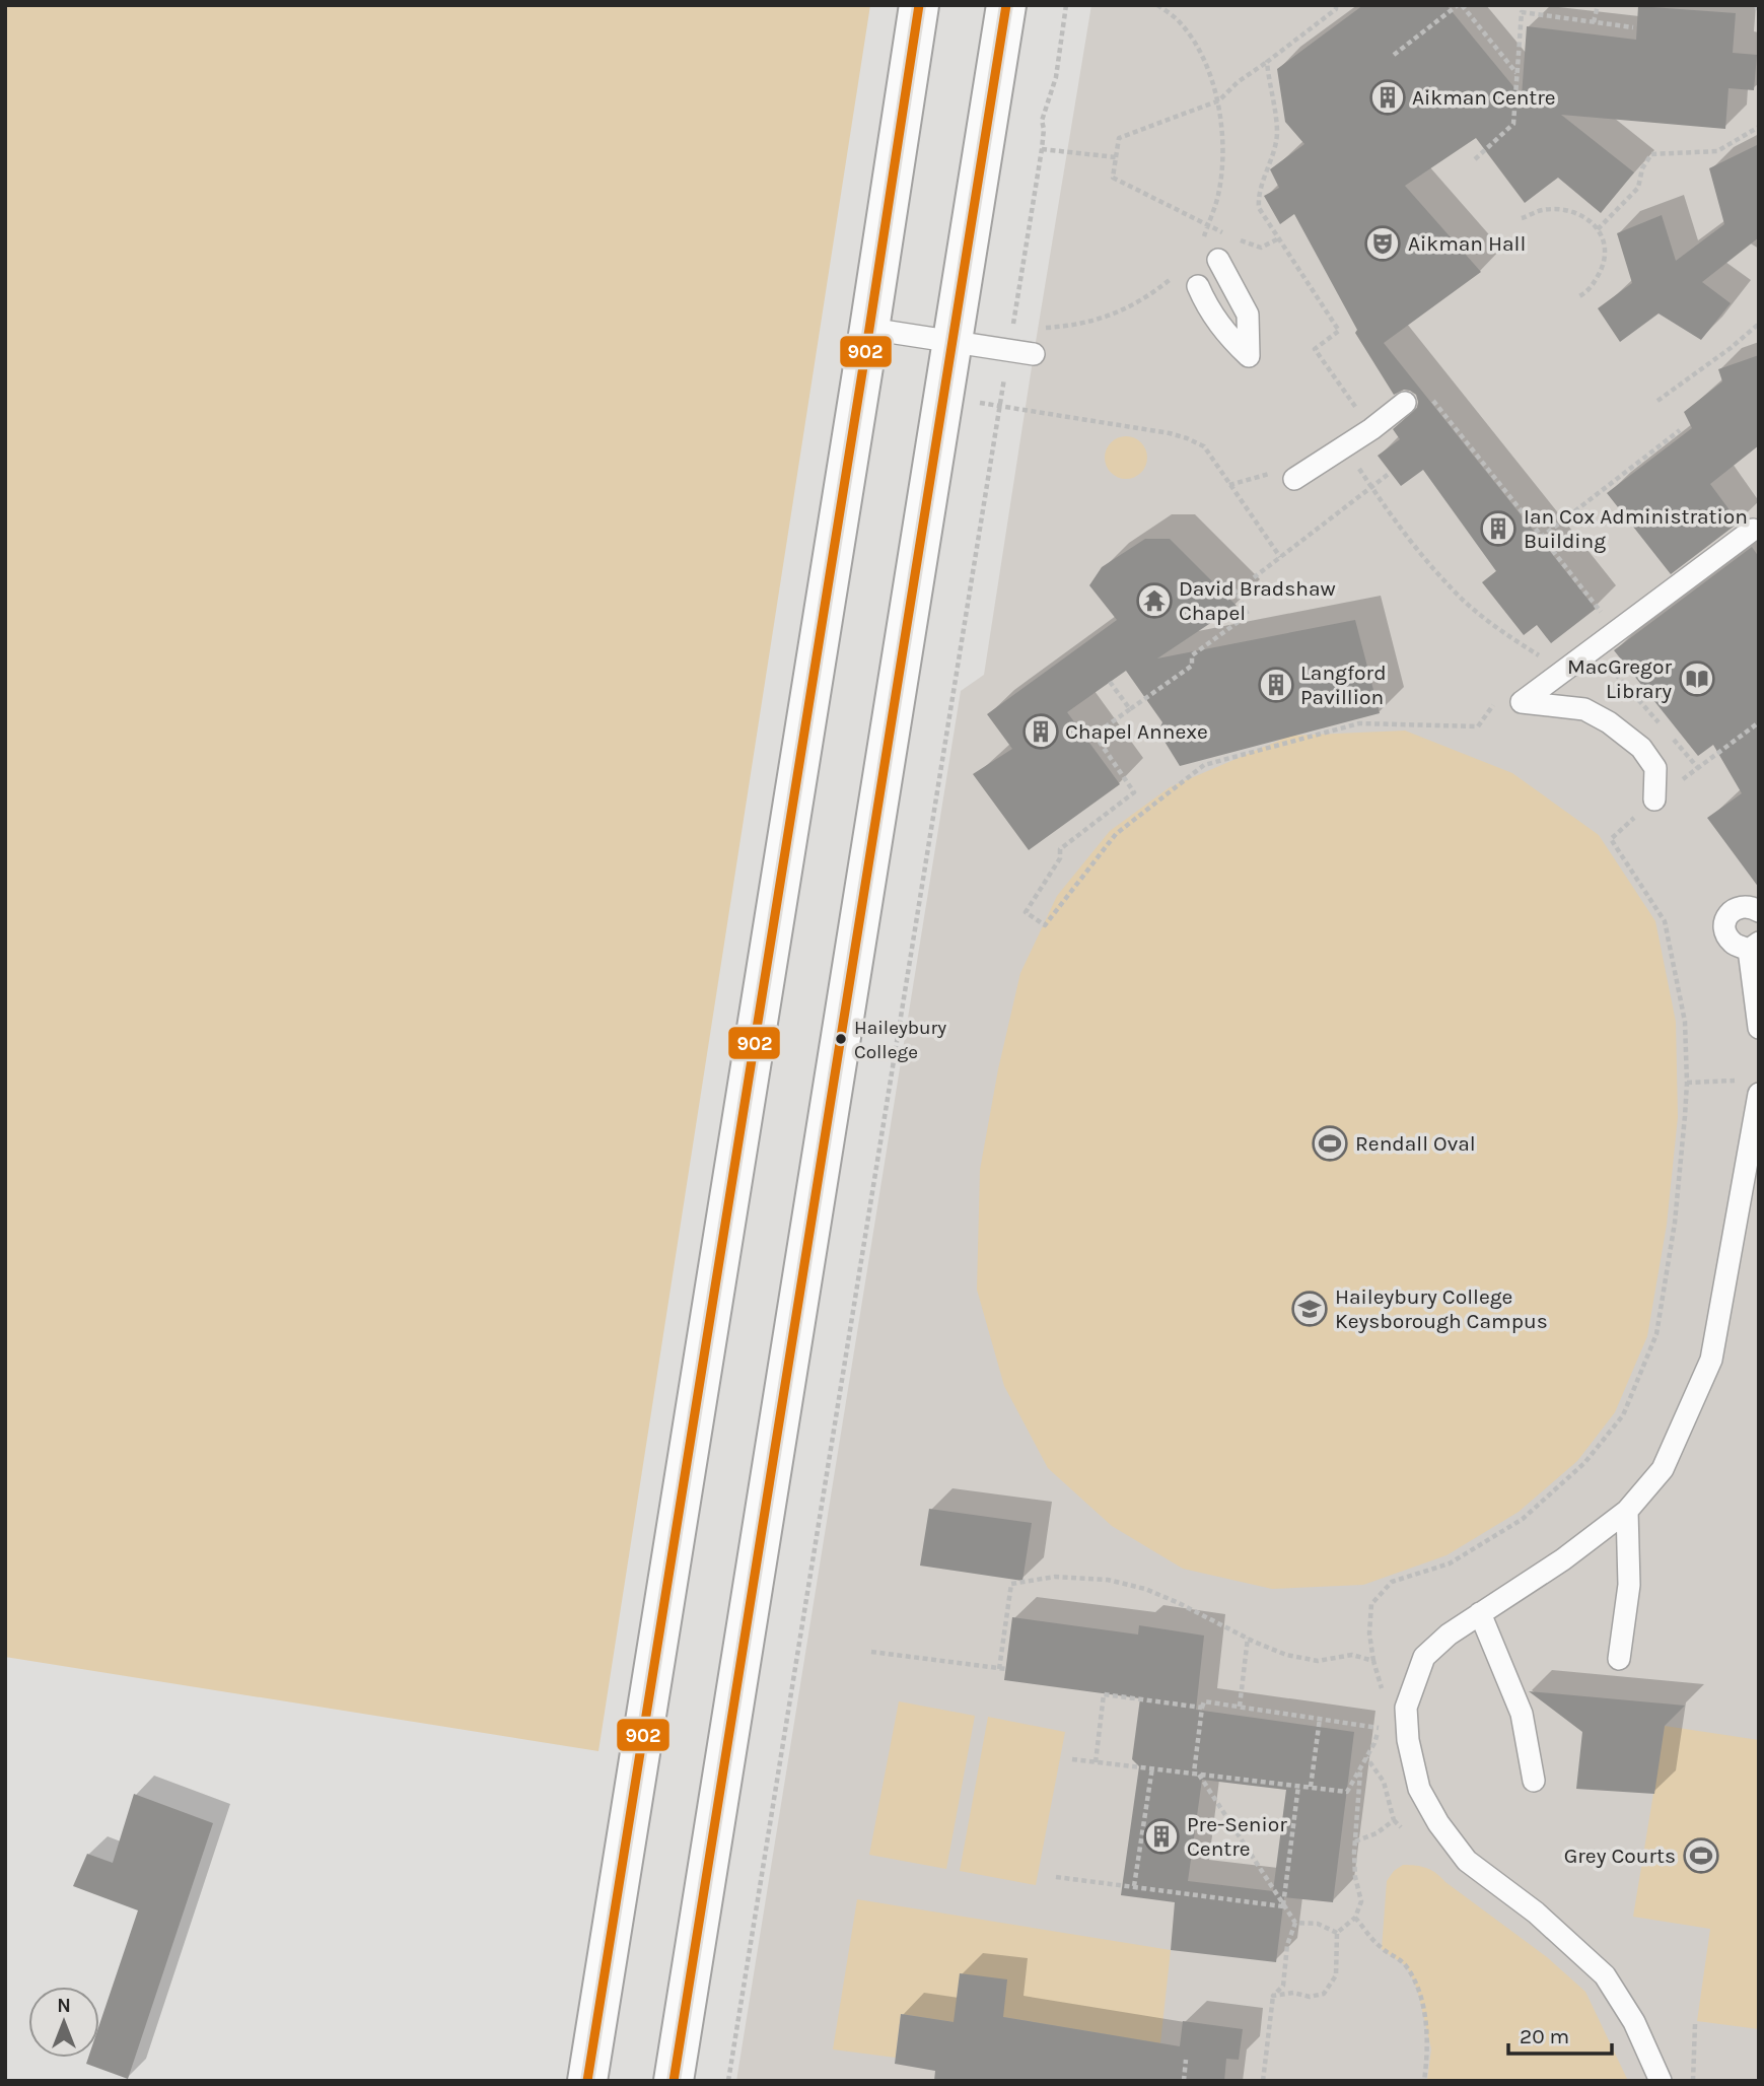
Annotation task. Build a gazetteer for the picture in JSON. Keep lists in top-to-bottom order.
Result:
{
  "places": {
    "building": [
      "Aikman Centre",
      "Ian Cox Administration Building",
      "Langford Pavillion",
      "Chapel Annexe",
      "Pre-Senior Centre"
    ],
    "theatre": ["Aikman Hall"],
    "temple": ["David Bradshaw Chapel"],
    "library": ["MacGregor Library"],
    "other": ["Haileybury College"],
    "sports": ["Rendall Oval", "Grey Courts"],
    "school or university": ["Haileybury College Keysborough Campus"]
  },
  "lines": ["transit line 902"],
  "scale_bar": "20 m",
  "north": "top"
}
